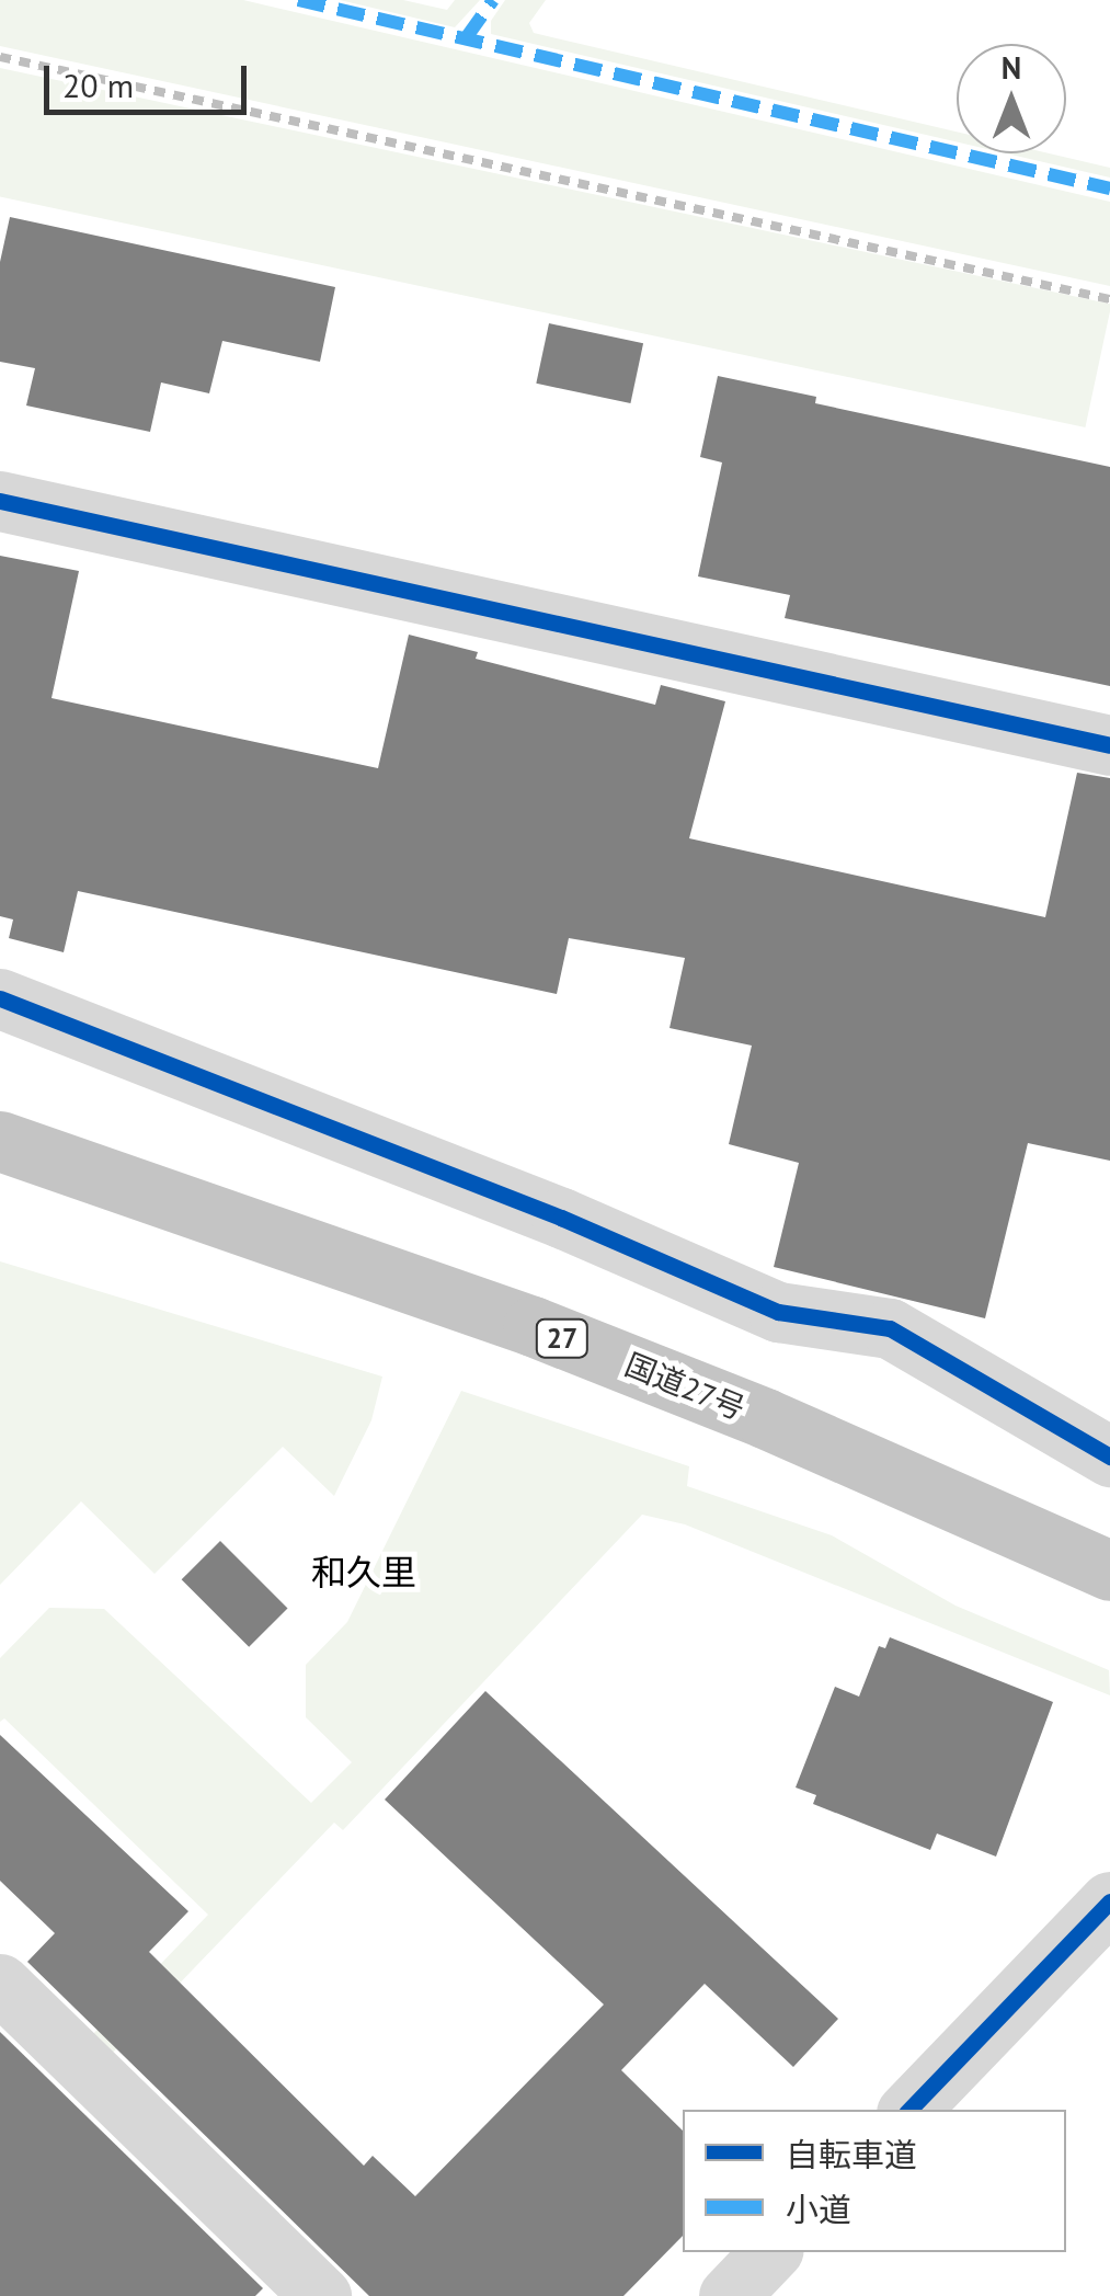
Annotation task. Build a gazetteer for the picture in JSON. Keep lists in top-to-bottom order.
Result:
{
  "streets": {
    "highway": ["27", "国道27号"]
  },
  "districts": ["和久里"],
  "legend": ["自転車道", "小道"],
  "scale_bar": "20 m",
  "north": "top"
}
